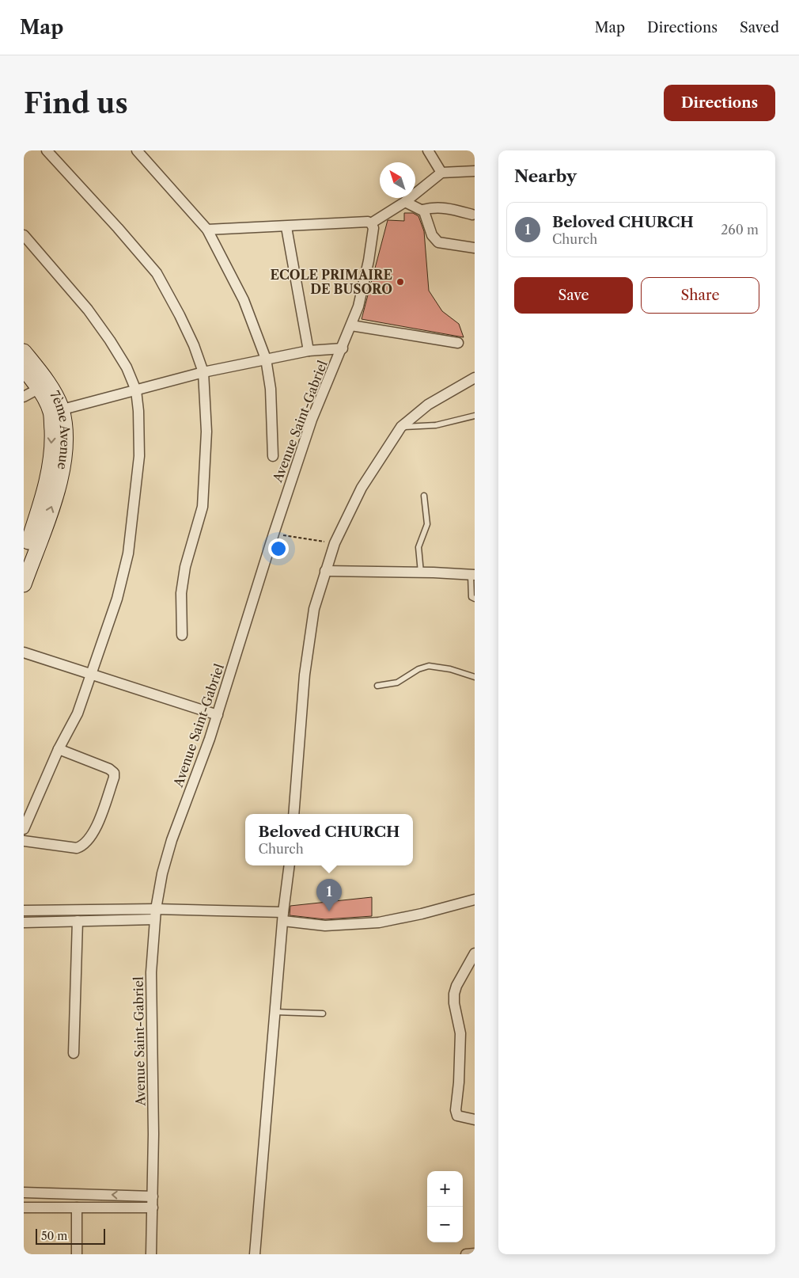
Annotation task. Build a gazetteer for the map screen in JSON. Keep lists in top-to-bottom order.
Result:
{
  "streets": {
    "street": ["Avenue Saint-Gabriel", "7ème Avenue"]
  },
  "places": ["ECOLE PRIMAIRE DE BUSORO"],
  "scale_bar": "50 m",
  "north": "top left",
  "page": {
    "header": "Map",
    "nav": ["Map", "Directions", "Saved"],
    "buttons": [
      "Directions",
      ["Save", "Share"]
    ],
    "title": "Find us",
    "heading": "Nearby",
    "list": [
      {
        "mark": "1",
        "name": "Beloved CHURCH",
        "note": "Church",
        "value": "260 m"
      }
    ],
    "popup": ["Beloved CHURCH", "Church"],
    "pins": "1",
    "map_buttons": ["+", "−"],
    "scale": "50 m"
  }
}
